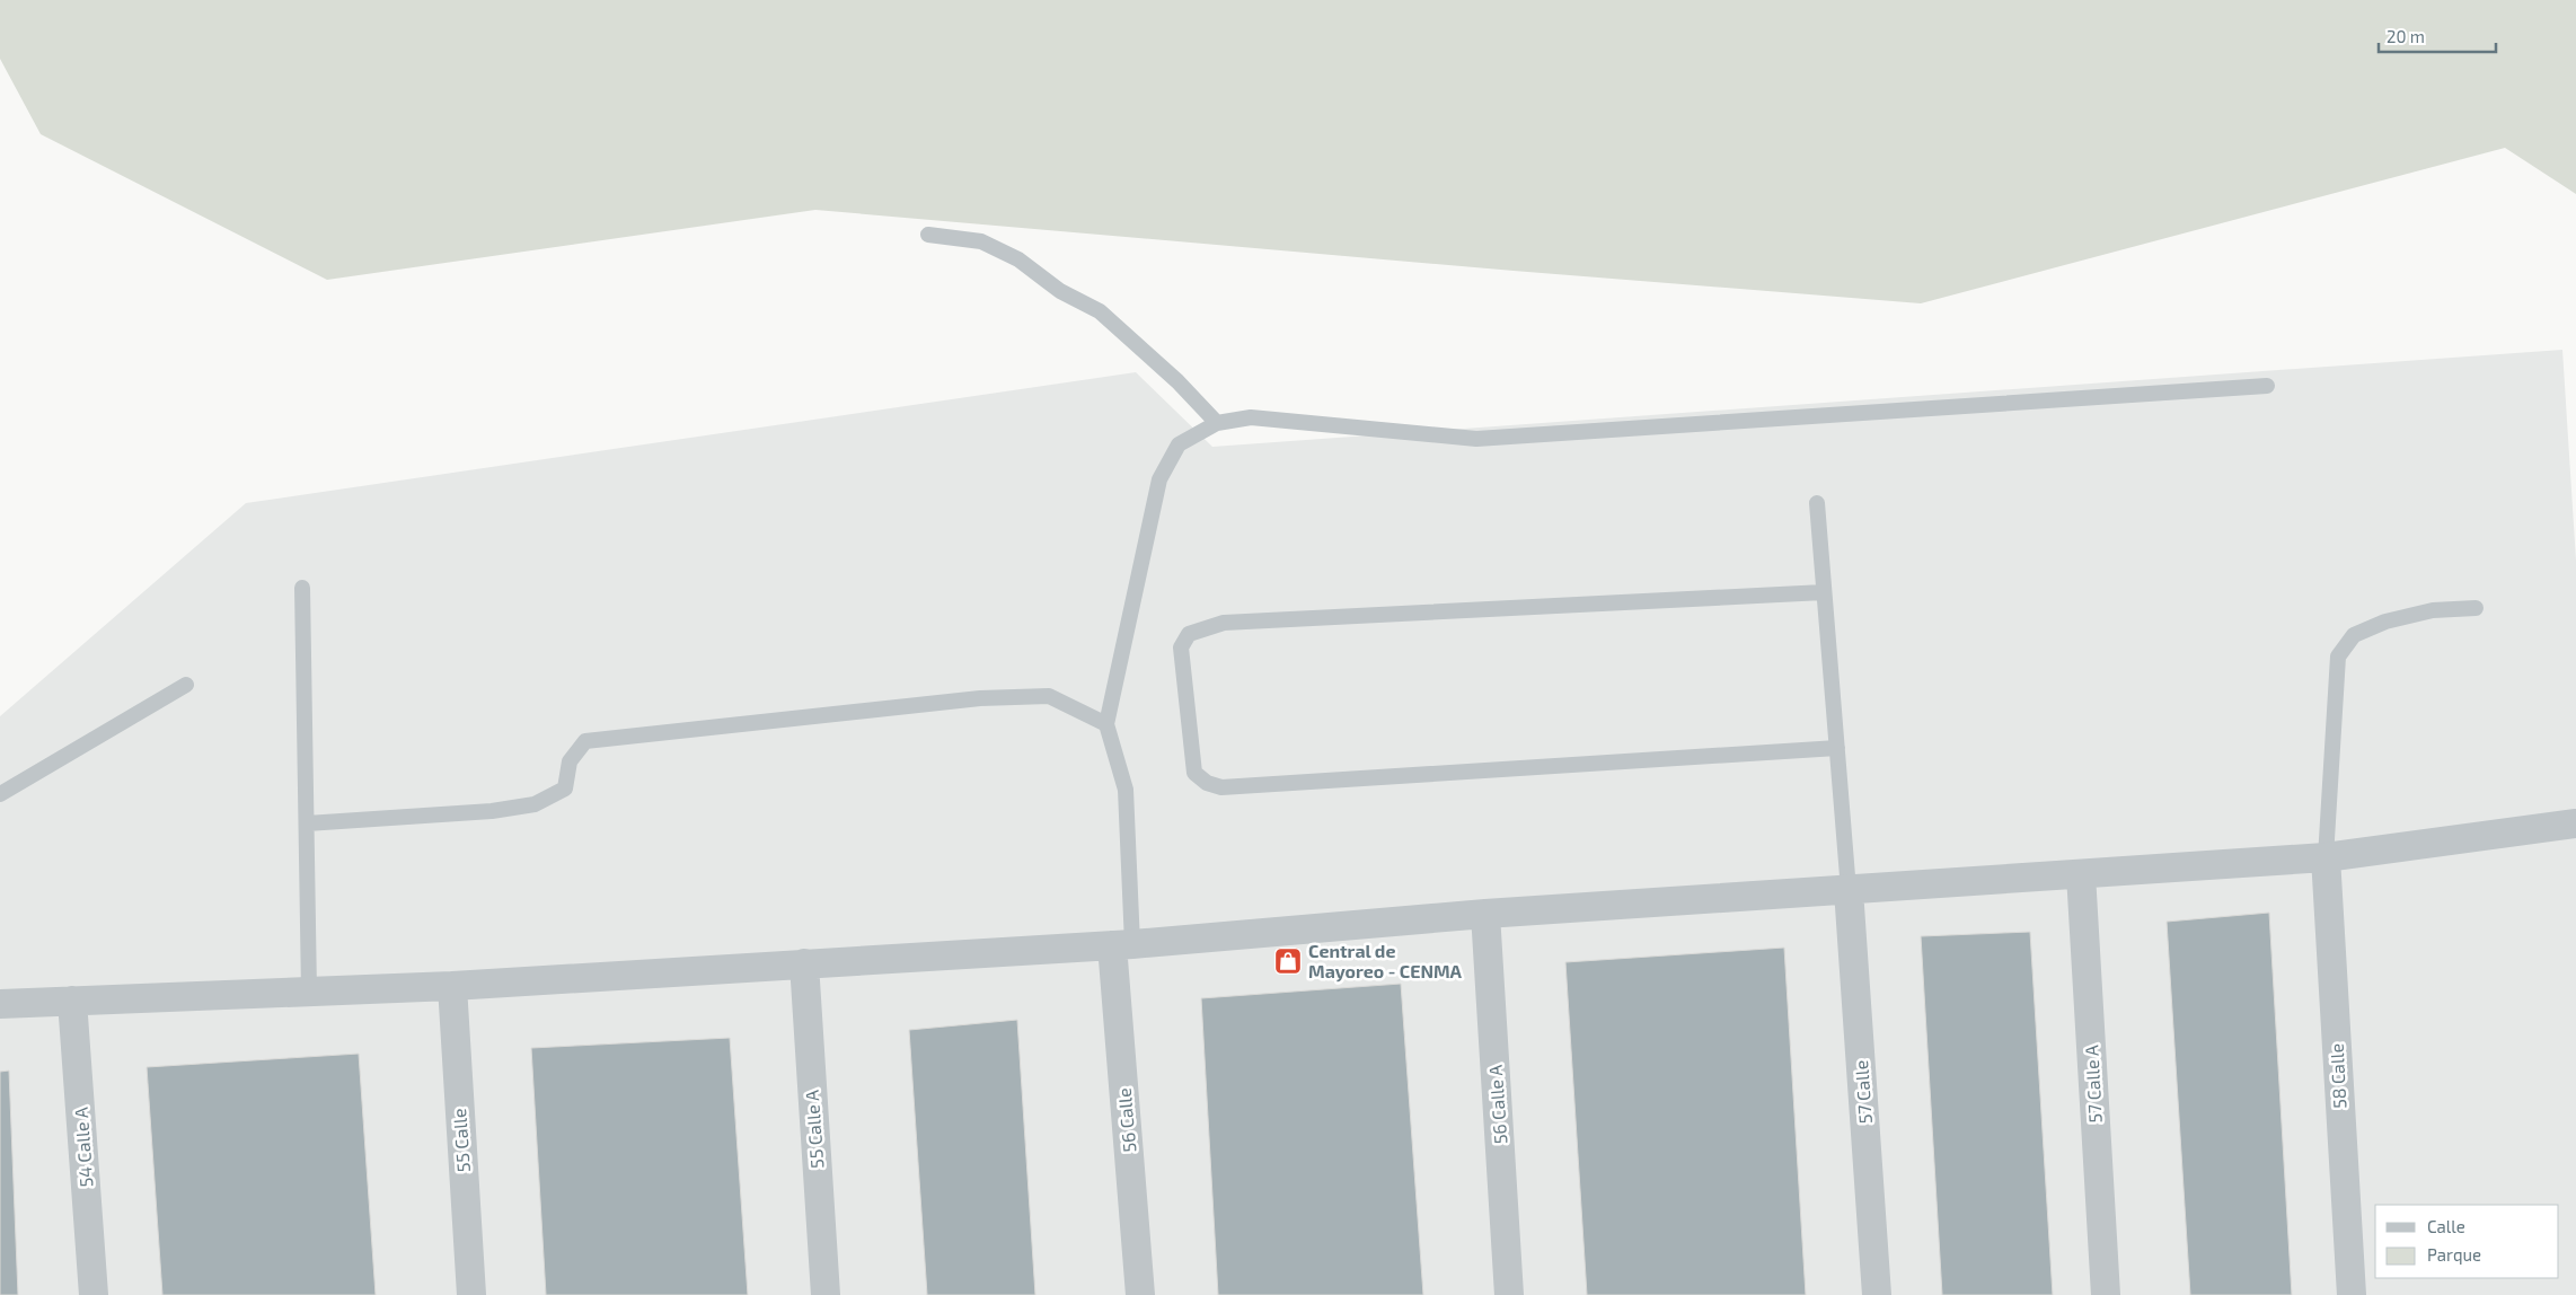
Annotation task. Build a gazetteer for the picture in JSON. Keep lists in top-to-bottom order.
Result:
{
  "streets": {
    "street": [
      "58 Calle",
      "57 Calle A",
      "57 Calle",
      "56 Calle A",
      "56 Calle",
      "55 Calle A",
      "55 Calle",
      "54 Calle A"
    ]
  },
  "places": {
    "shop": ["Central de Mayoreo - CENMA"]
  },
  "legend": ["Calle", "Parque"],
  "scale_bar": "20 m"
}
